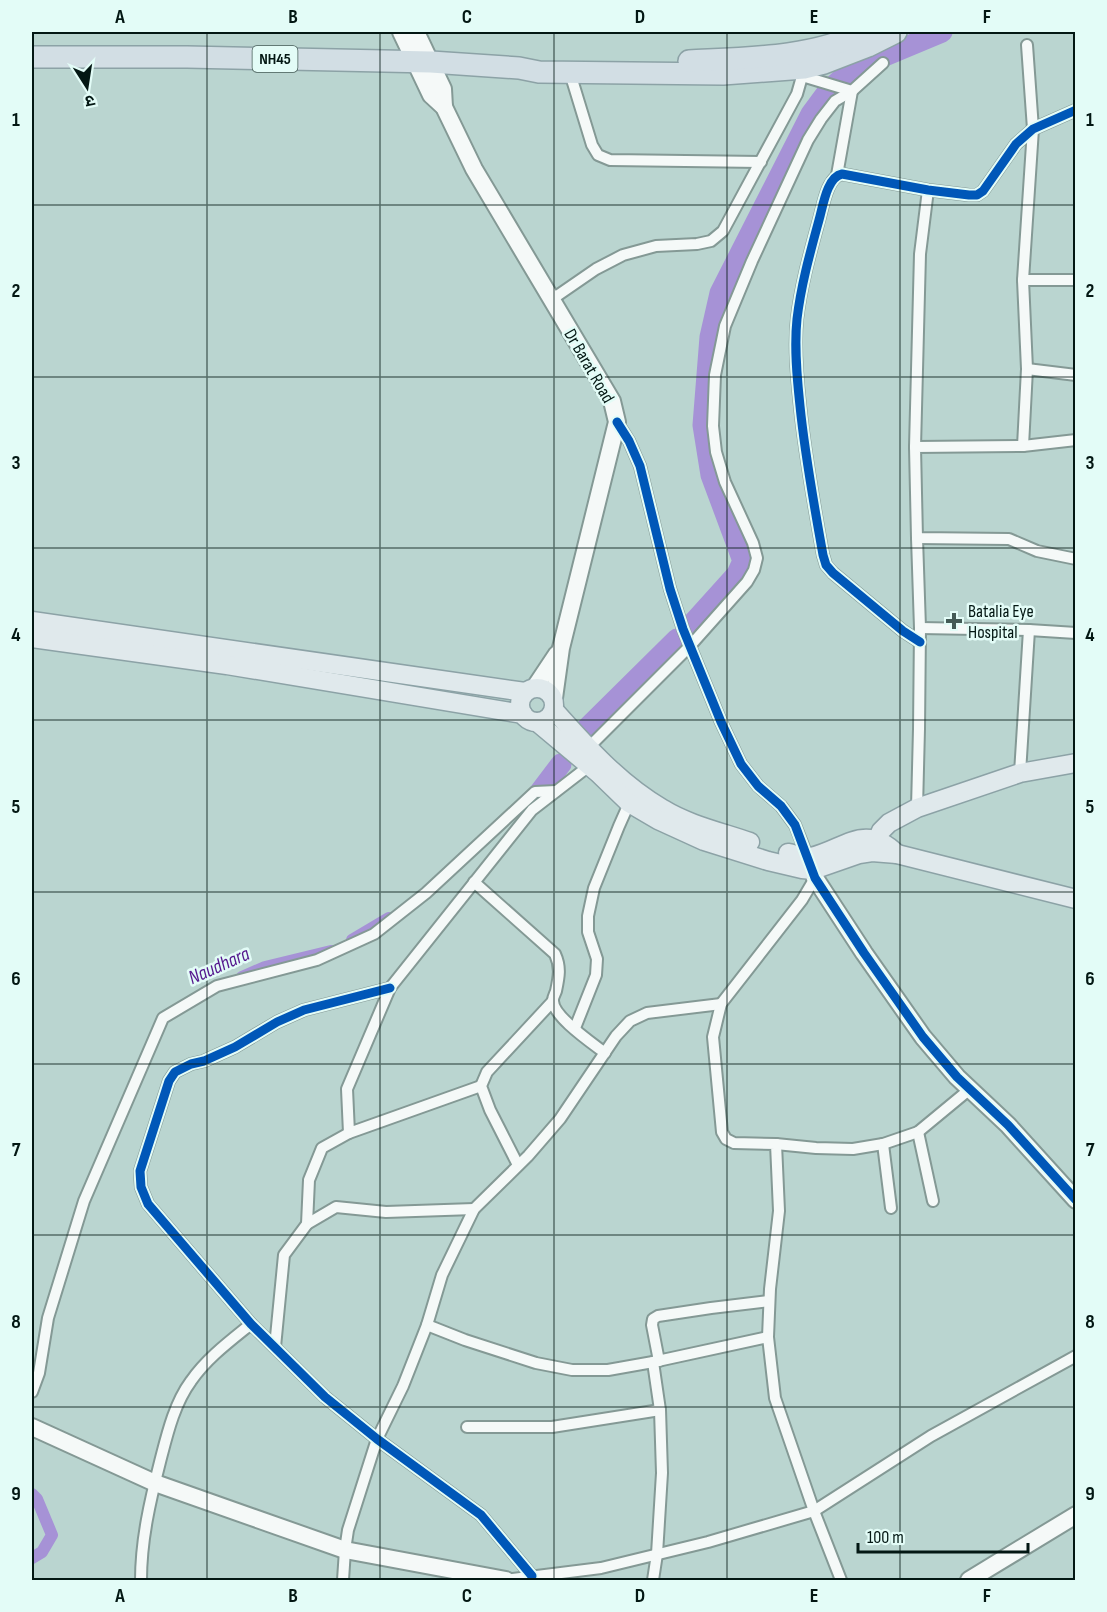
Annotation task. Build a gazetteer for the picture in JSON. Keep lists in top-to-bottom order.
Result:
{
  "streets": {
    "highway": ["NH45"],
    "street": ["Dr Barat Road"]
  },
  "crossings": [
    ["NH45", "Dr Barat Road"]
  ],
  "water": ["Naudhara"],
  "places": {
    "health": ["Batalia Eye Hospital"]
  },
  "scale_bar": "100 m",
  "north": "bottom",
  "grid": {
    "columns": [
      "A",
      "B",
      "C",
      "D",
      "E",
      "F"
    ],
    "rows": [
      "1",
      "2",
      "3",
      "4",
      "5",
      "6",
      "7",
      "8",
      "9"
    ]
  }
}
